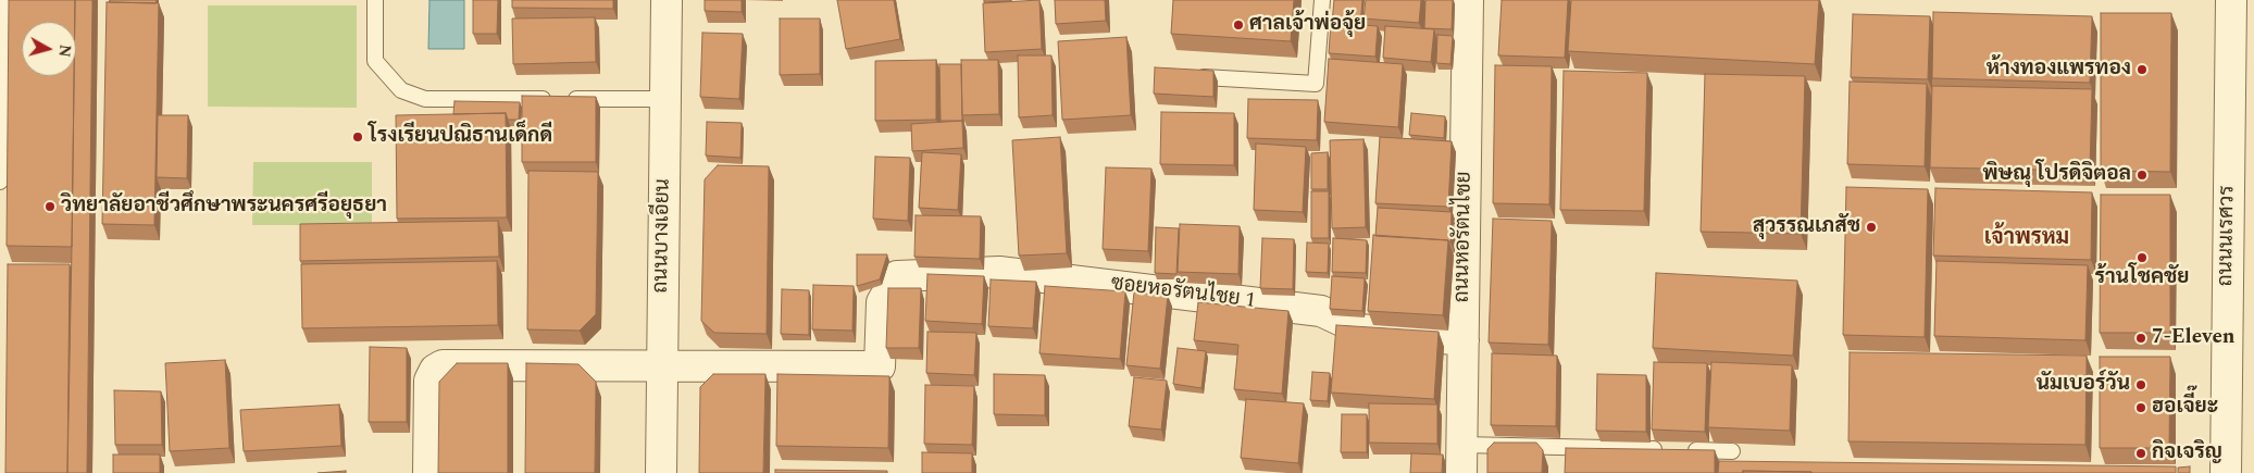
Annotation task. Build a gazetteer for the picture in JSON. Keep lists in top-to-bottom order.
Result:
{
  "streets": {
    "street": [
      "ถนนบางเอียน",
      "ถนนนเรศวร",
      "ถนนหอรัตนไชย",
      "ซอยหอรัตนไชย 1"
    ]
  },
  "crossings": [
    ["ถนนบางเอียน", "ซอยหอรัตนไชย 1"],
    ["ถนนหอรัตนไชย", "ซอยหอรัตนไชย 1"]
  ],
  "districts": ["เจ้าพรหม"],
  "places": [
    "ศาลเจ้าพ่อจุ้ย",
    "ห้างทองแพรทอง",
    "โรงเรียนปณิธานเด็กดี",
    "พิษณุ โปรดิจิตอล",
    "วิทยาลัยอาชีวศึกษาพระนครศรีอยุธยา",
    "สุวรรณเภสัช",
    "ร้านโชคชัย",
    "7-Eleven",
    "นัมเบอร์วัน",
    "ฮอเจี๊ยะ",
    "กิจเจริญ"
  ],
  "north": "right"
}
